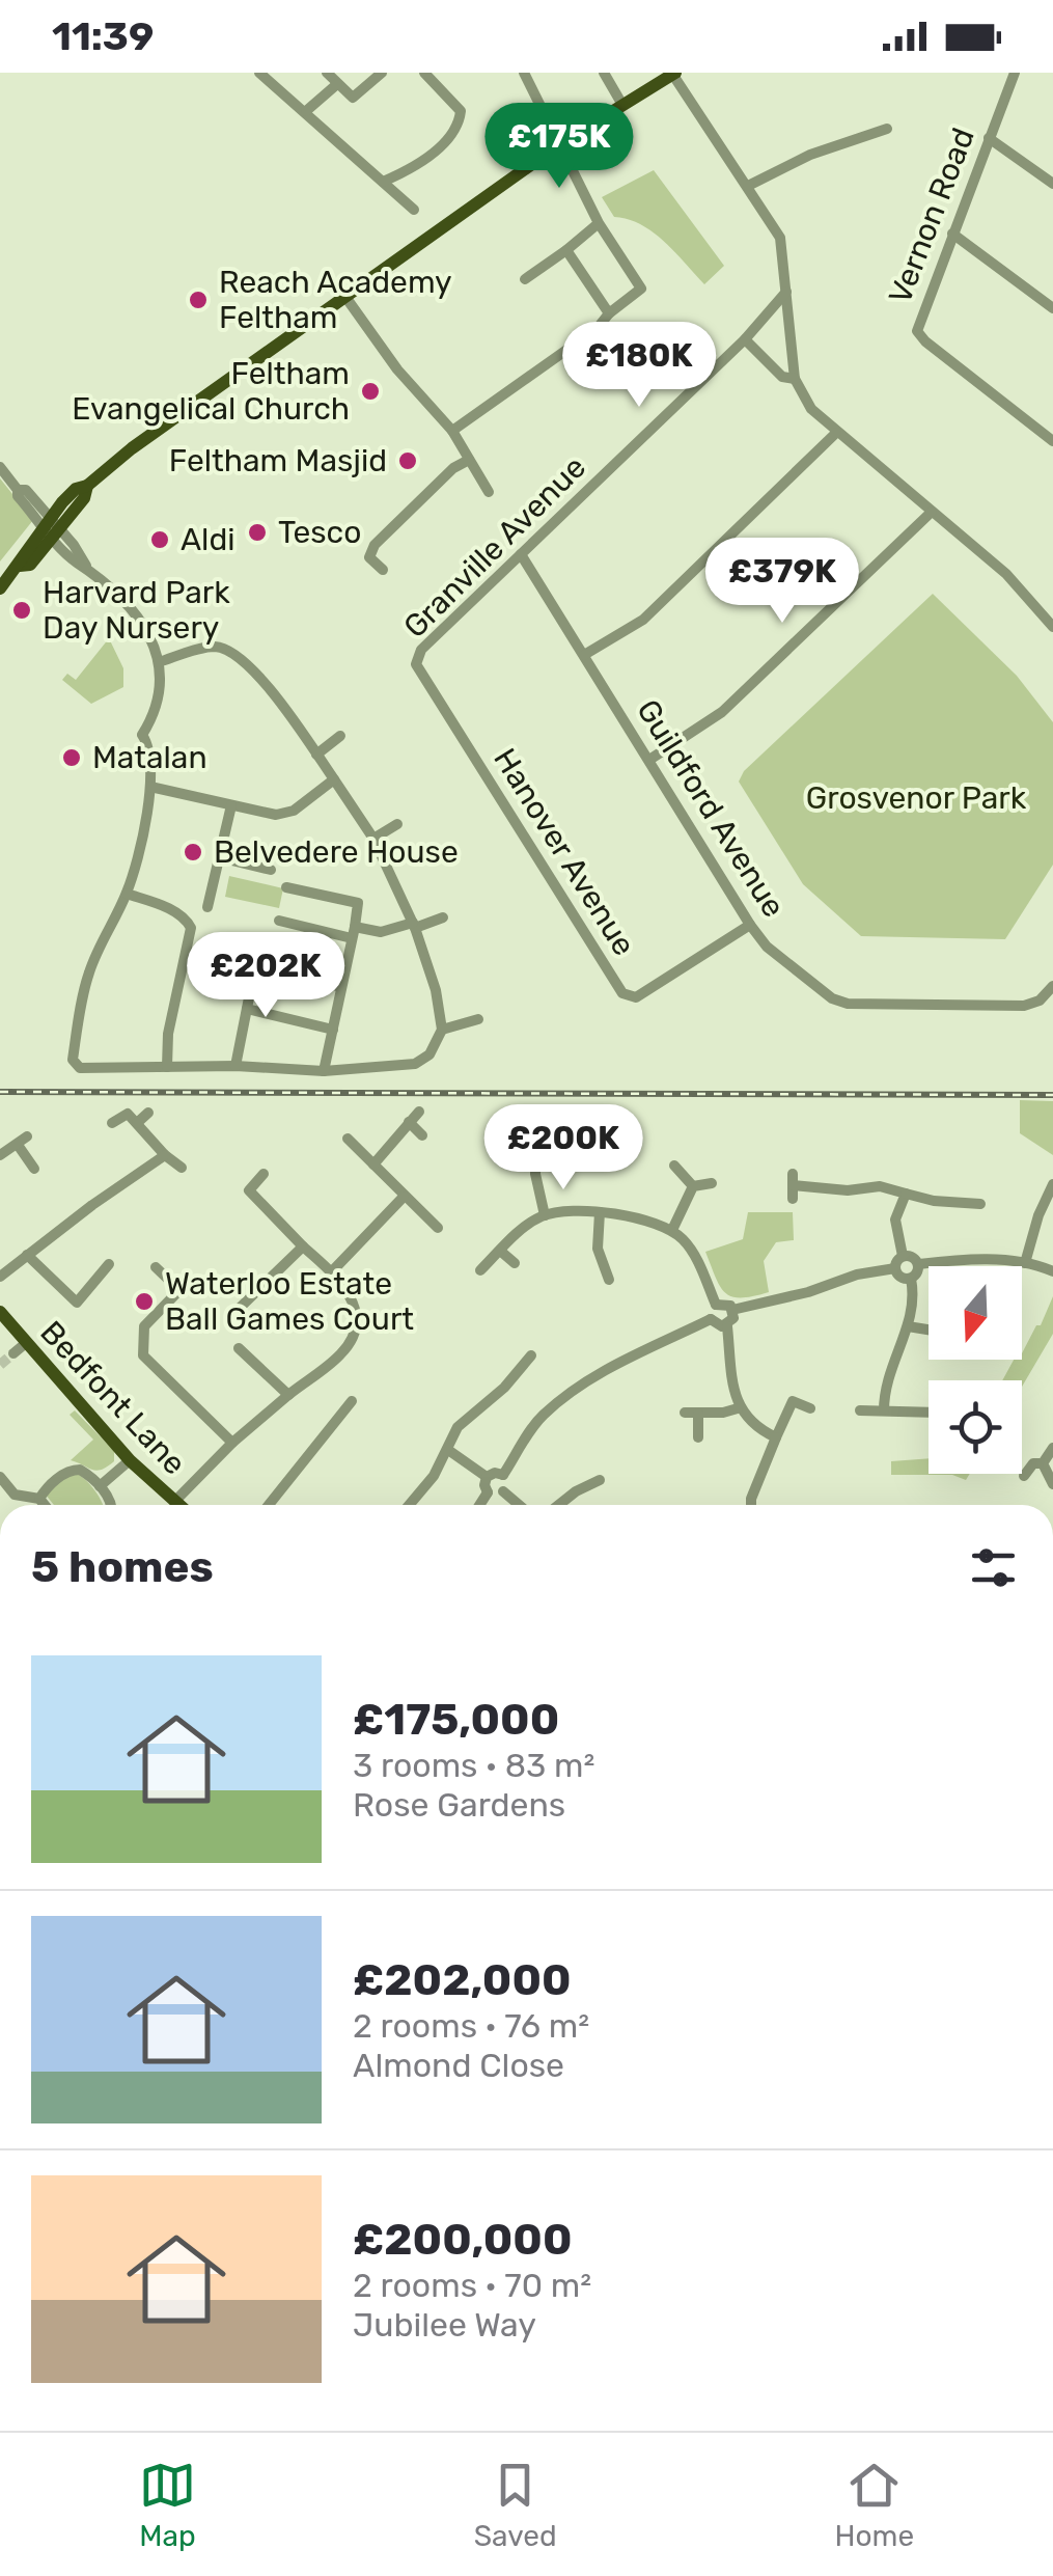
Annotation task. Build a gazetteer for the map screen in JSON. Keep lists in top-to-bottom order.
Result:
{
  "streets": {
    "main road": ["Bedfont Lane"],
    "street": [
      "Vernon Road",
      "Granville Avenue",
      "Guildford Avenue",
      "Hanover Avenue"
    ]
  },
  "crossings": [
    ["Granville Avenue", "Guildford Avenue"],
    ["Granville Avenue", "Hanover Avenue"],
    ["Guildford Avenue", "Hanover Avenue"]
  ],
  "parks": ["Grosvenor Park"],
  "places": [
    "Reach Academy Feltham",
    "Feltham Evangelical Church",
    "Feltham Masjid",
    "Tesco",
    "Aldi",
    "Harvard Park Day Nursery",
    "Matalan",
    "Belvedere House",
    "Waterloo Estate Ball Games Court"
  ],
  "north": "bottom",
  "page": {
    "status": "11:39",
    "price": [
      "£175K",
      "£180K",
      "£379K",
      "£202K",
      "£200K"
    ],
    "heading": "5 homes",
    "list": [
      {
        "name": "£175,000",
        "note": "3 rooms · 83 m² · Rose Gardens"
      },
      {
        "name": "£202,000",
        "note": "2 rooms · 76 m² · Almond Close"
      },
      {
        "name": "£200,000",
        "note": "2 rooms · 70 m² · Jubilee Way"
      }
    ],
    "tabs": ["Map", "Saved", "Home"]
  }
}
